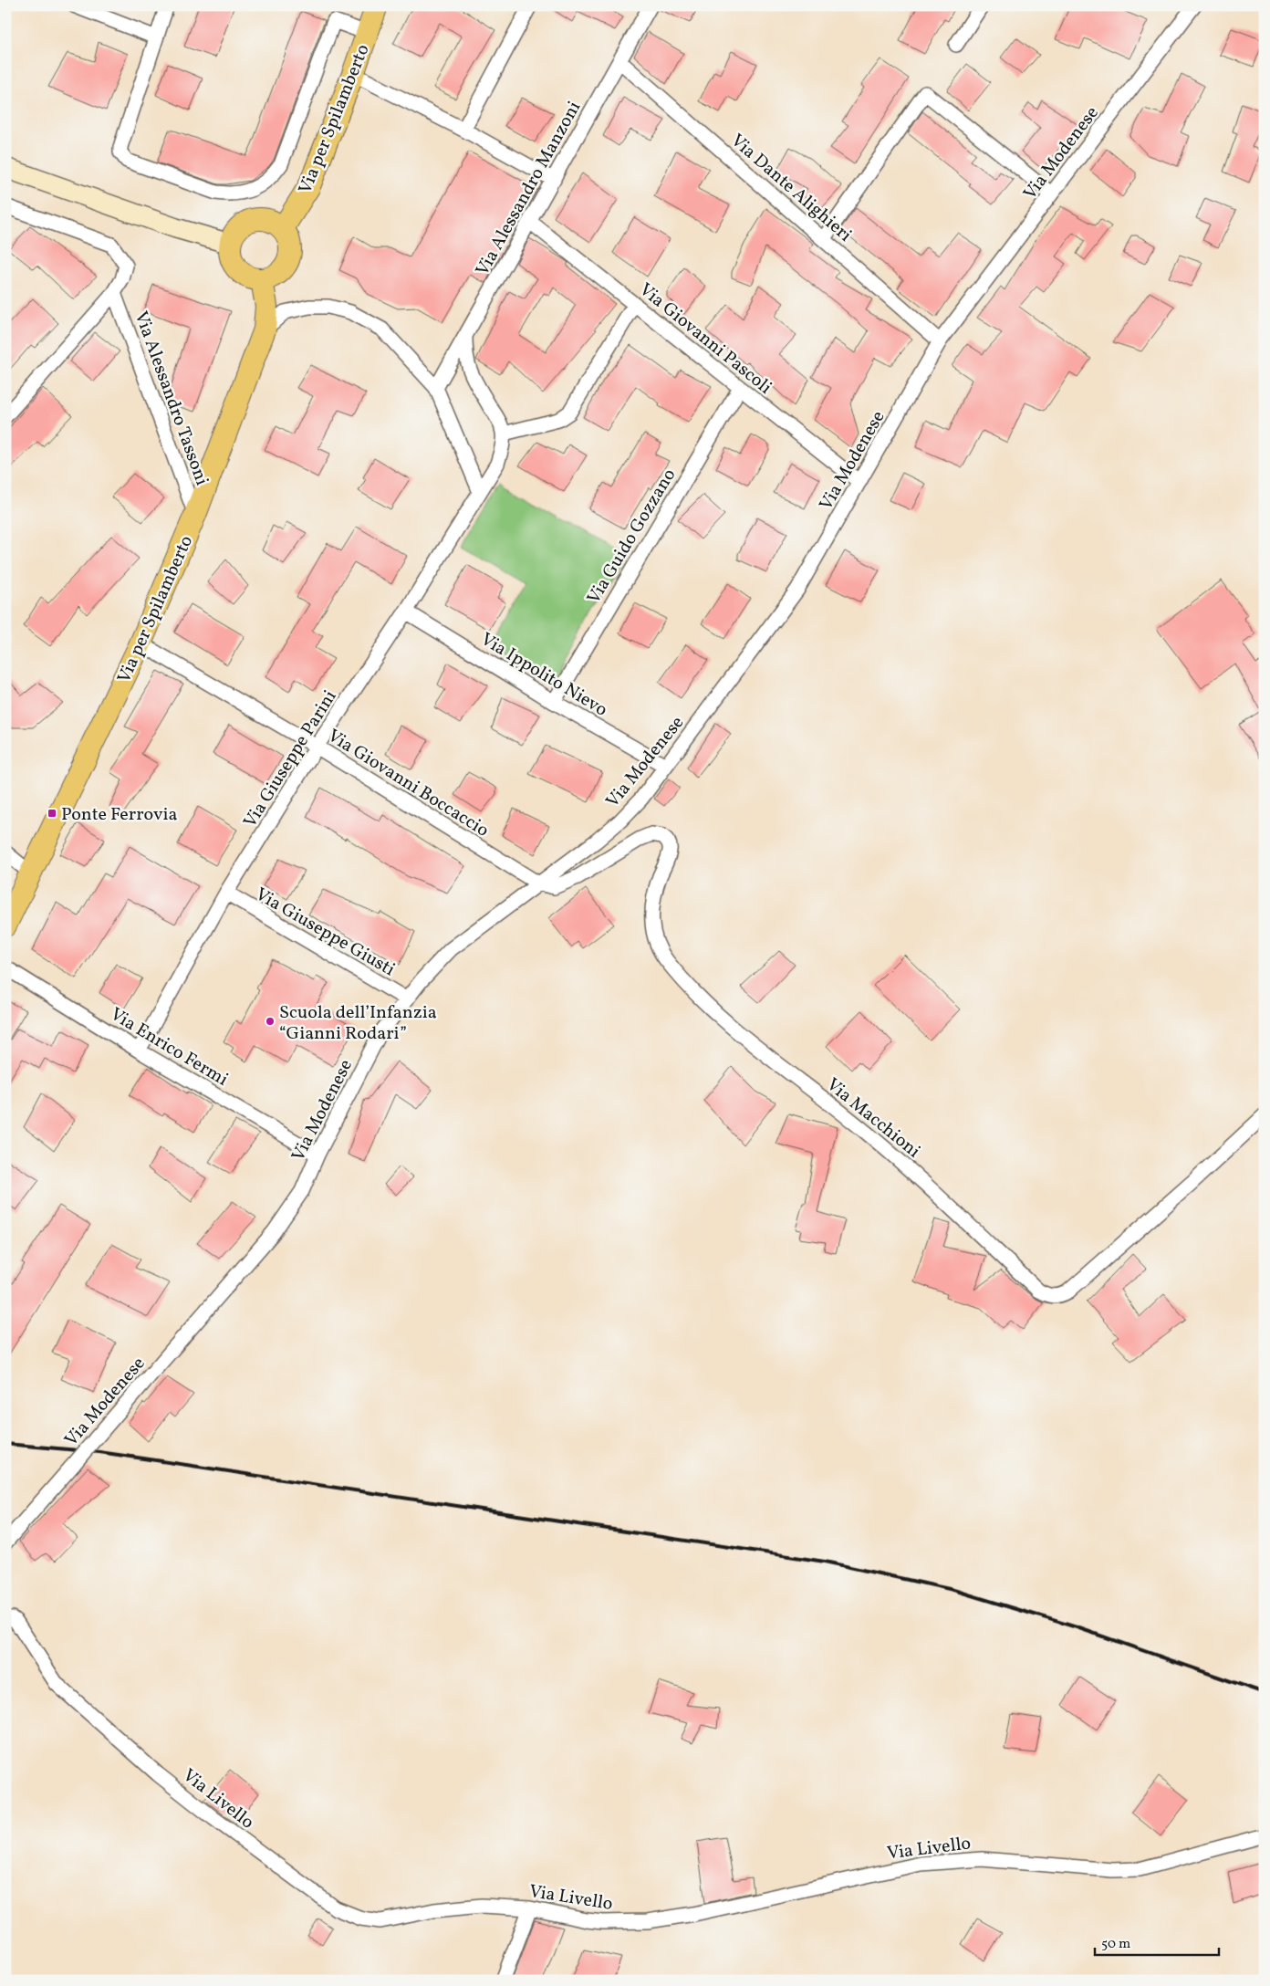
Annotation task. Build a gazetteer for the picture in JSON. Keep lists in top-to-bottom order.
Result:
{
  "streets": {
    "main road": ["Via per Spilamberto"],
    "street": [
      "Via Modenese",
      "Via Dante Alighieri",
      "Via Alessandro Manzoni",
      "Via Giovanni Pascoli",
      "Via Alessandro Tassoni",
      "Via Guido Gozzano",
      "Via Ippolito Nievo",
      "Via Giuseppe Parini",
      "Via Giovanni Boccaccio",
      "Via Giuseppe Giusti",
      "Via Enrico Fermi",
      "Via Macchioni",
      "Via Livello"
    ]
  },
  "crossings": [
    ["Via per Spilamberto", "Via Alessandro Tassoni"],
    ["Via per Spilamberto", "Via Giovanni Boccaccio"],
    ["Via Modenese", "Via Dante Alighieri"],
    ["Via Modenese", "Via Giovanni Pascoli"],
    ["Via Modenese", "Via Ippolito Nievo"],
    ["Via Modenese", "Via Giovanni Boccaccio"],
    ["Via Modenese", "Via Giuseppe Giusti"],
    ["Via Modenese", "Via Enrico Fermi"],
    ["Via Modenese", "Via Macchioni"],
    ["Via Dante Alighieri", "Via Alessandro Manzoni"],
    ["Via Alessandro Manzoni", "Via Giovanni Pascoli"],
    ["Via Giovanni Pascoli", "Via Guido Gozzano"],
    ["Via Guido Gozzano", "Via Ippolito Nievo"],
    ["Via Ippolito Nievo", "Via Giuseppe Parini"],
    ["Via Giuseppe Parini", "Via Giovanni Boccaccio"],
    ["Via Giuseppe Parini", "Via Giuseppe Giusti"],
    ["Via Giuseppe Parini", "Via Enrico Fermi"],
    ["Via Giovanni Boccaccio", "Via Macchioni"]
  ],
  "places": {
    "transit": ["Ponte Ferrovia"],
    "other": ["Scuola dell’Infanzia “Gianni Rodari”"]
  },
  "scale_bar": "50 m"
}
